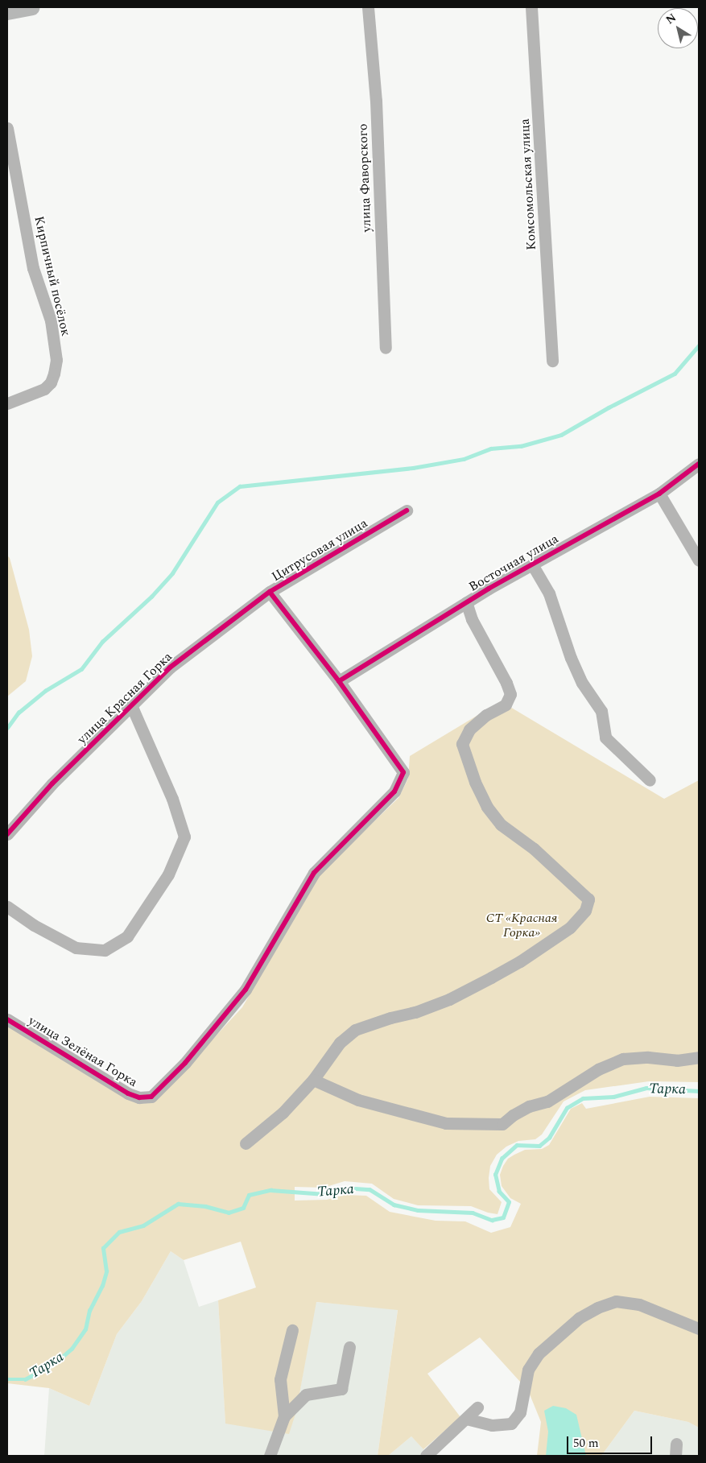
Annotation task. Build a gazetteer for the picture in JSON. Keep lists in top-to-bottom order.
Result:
{
  "streets": {
    "street": [
      "улица Фаворского",
      "Комсомольская улица",
      "Кирпичный посёлок",
      "Цитрусовая улица",
      "Восточная улица",
      "улица Красная Горка",
      "улица Зелёная Горка"
    ]
  },
  "crossings": [
    ["Цитрусовая улица", "Восточная улица"],
    ["Цитрусовая улица", "улица Красная Горка"],
    ["Цитрусовая улица", "улица Зелёная Горка"]
  ],
  "water": ["Тарка"],
  "parks": ["СТ «Красная Горка»"],
  "scale_bar": "50 m",
  "north": "top left"
}
